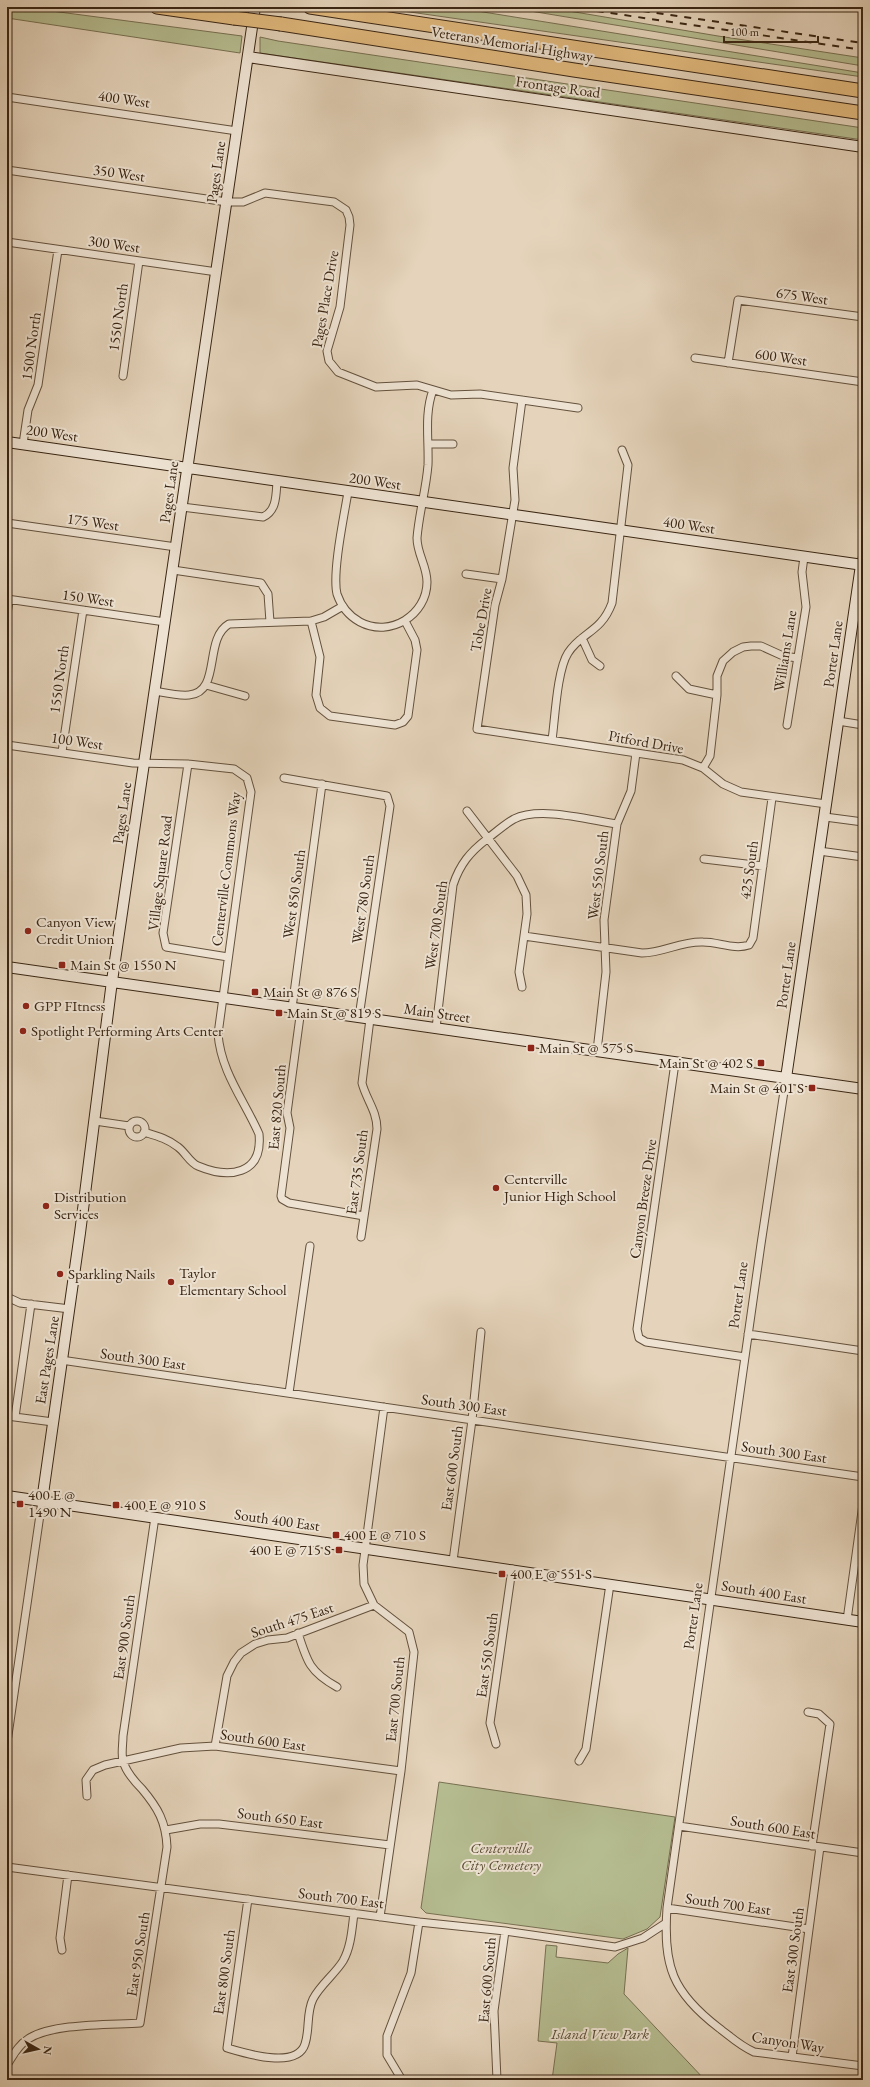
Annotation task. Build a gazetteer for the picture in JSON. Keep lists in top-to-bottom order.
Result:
{
  "streets": {
    "highway": ["Veterans Memorial Highway"],
    "street": [
      "Frontage Road",
      "400 West",
      "Pages Lane",
      "350 West",
      "300 West",
      "675 West",
      "Pages Place Drive",
      "1550 North",
      "1500 North",
      "600 West",
      "200 West",
      "175 West",
      "150 West",
      "Tobe Drive",
      "Williams Lane",
      "Porter Lane",
      "100 West",
      "Pitford Drive",
      "Centerville Commons Way",
      "425 South",
      "Village Square Road",
      "West 550 South",
      "West 850 South",
      "West 780 South",
      "West 700 South",
      "Main Street",
      "East 820 South",
      "East 735 South",
      "Canyon Breeze Drive",
      "South 300 East",
      "East Pages Lane",
      "East 600 South",
      "South 400 East",
      "South 475 East",
      "East 900 South",
      "East 550 South",
      "East 700 South",
      "South 600 East",
      "South 650 East",
      "South 700 East",
      "East 300 South",
      "East 950 South",
      "East 800 South",
      "Canyon Way"
    ]
  },
  "crossings": [
    ["Frontage Road", "Pages Lane"],
    ["400 West", "Pages Lane"],
    ["400 West", "200 West"],
    ["400 West", "Tobe Drive"],
    ["400 West", "Williams Lane"],
    ["400 West", "Porter Lane"],
    ["Pages Lane", "350 West"],
    ["Pages Lane", "300 West"],
    ["Pages Lane", "Pages Place Drive"],
    ["Pages Lane", "200 West"],
    ["Pages Lane", "175 West"],
    ["Pages Lane", "150 West"],
    ["Pages Lane", "100 West"],
    ["Pages Lane", "Centerville Commons Way"],
    ["Pages Lane", "Main Street"],
    ["Pages Lane", "East Pages Lane"],
    ["350 West", "Pages Place Drive"],
    ["300 West", "1550 North"],
    ["300 West", "1500 North"],
    ["675 West", "600 West"],
    ["1550 North", "150 West"],
    ["1550 North", "100 West"],
    ["1500 North", "200 West"],
    ["200 West", "Tobe Drive"],
    ["Tobe Drive", "Pitford Drive"],
    ["Porter Lane", "Pitford Drive"],
    ["Porter Lane", "Main Street"],
    ["Porter Lane", "Canyon Breeze Drive"],
    ["Porter Lane", "South 300 East"],
    ["Porter Lane", "South 400 East"],
    ["Porter Lane", "South 600 East"],
    ["Porter Lane", "South 700 East"],
    ["Porter Lane", "Canyon Way"],
    ["100 West", "Centerville Commons Way"],
    ["Pitford Drive", "425 South"],
    ["Pitford Drive", "West 550 South"],
    ["Centerville Commons Way", "Village Square Road"],
    ["Centerville Commons Way", "Main Street"],
    ["425 South", "West 550 South"],
    ["West 550 South", "West 700 South"],
    ["West 550 South", "Main Street"],
    ["West 850 South", "West 780 South"],
    ["West 850 South", "Main Street"],
    ["West 850 South", "East 820 South"],
    ["West 780 South", "Main Street"],
    ["West 700 South", "Main Street"],
    ["Main Street", "East 820 South"],
    ["Main Street", "East 735 South"],
    ["Main Street", "Canyon Breeze Drive"],
    ["Main Street", "East Pages Lane"],
    ["East 820 South", "East 735 South"],
    ["South 300 East", "East Pages Lane"],
    ["South 300 East", "East 600 South"],
    ["South 300 East", "East 700 South"],
    ["East Pages Lane", "South 400 East"],
    ["East 600 South", "South 400 East"],
    ["East 600 South", "South 700 East"],
    ["South 400 East", "East 900 South"],
    ["South 400 East", "East 550 South"],
    ["South 400 East", "East 700 South"],
    ["South 475 East", "East 700 South"],
    ["South 475 East", "South 600 East"],
    ["East 900 South", "South 600 East"],
    ["East 700 South", "South 600 East"],
    ["East 700 South", "South 650 East"],
    ["East 700 South", "South 700 East"],
    ["South 600 East", "East 300 South"],
    ["South 650 East", "East 950 South"],
    ["South 700 East", "East 300 South"],
    ["South 700 East", "East 950 South"],
    ["South 700 East", "East 800 South"],
    ["East 300 South", "Canyon Way"]
  ],
  "parks": ["Centerville City Cemetery", "Island View Park"],
  "places": {
    "other": [
      "Canyon View Credit Union",
      "GPP FItness",
      "Spotlight Performing Arts Center",
      "Centerville Junior High School",
      "Distribution Services",
      "Sparkling Nails",
      "Taylor Elementary School"
    ],
    "transit": [
      "Main St @ 1550 N",
      "Main St @ 876 S",
      "Main St @ 819 S",
      "Main St @ 575 S",
      "Main St @ 402 S",
      "Main St @ 401 S",
      "400 E @ 1490 N",
      "400 E @ 910 S",
      "400 E @ 710 S",
      "400 E @ 715 S",
      "400 E @ 551 S"
    ]
  },
  "scale_bar": "100 m",
  "north": "right"
}
